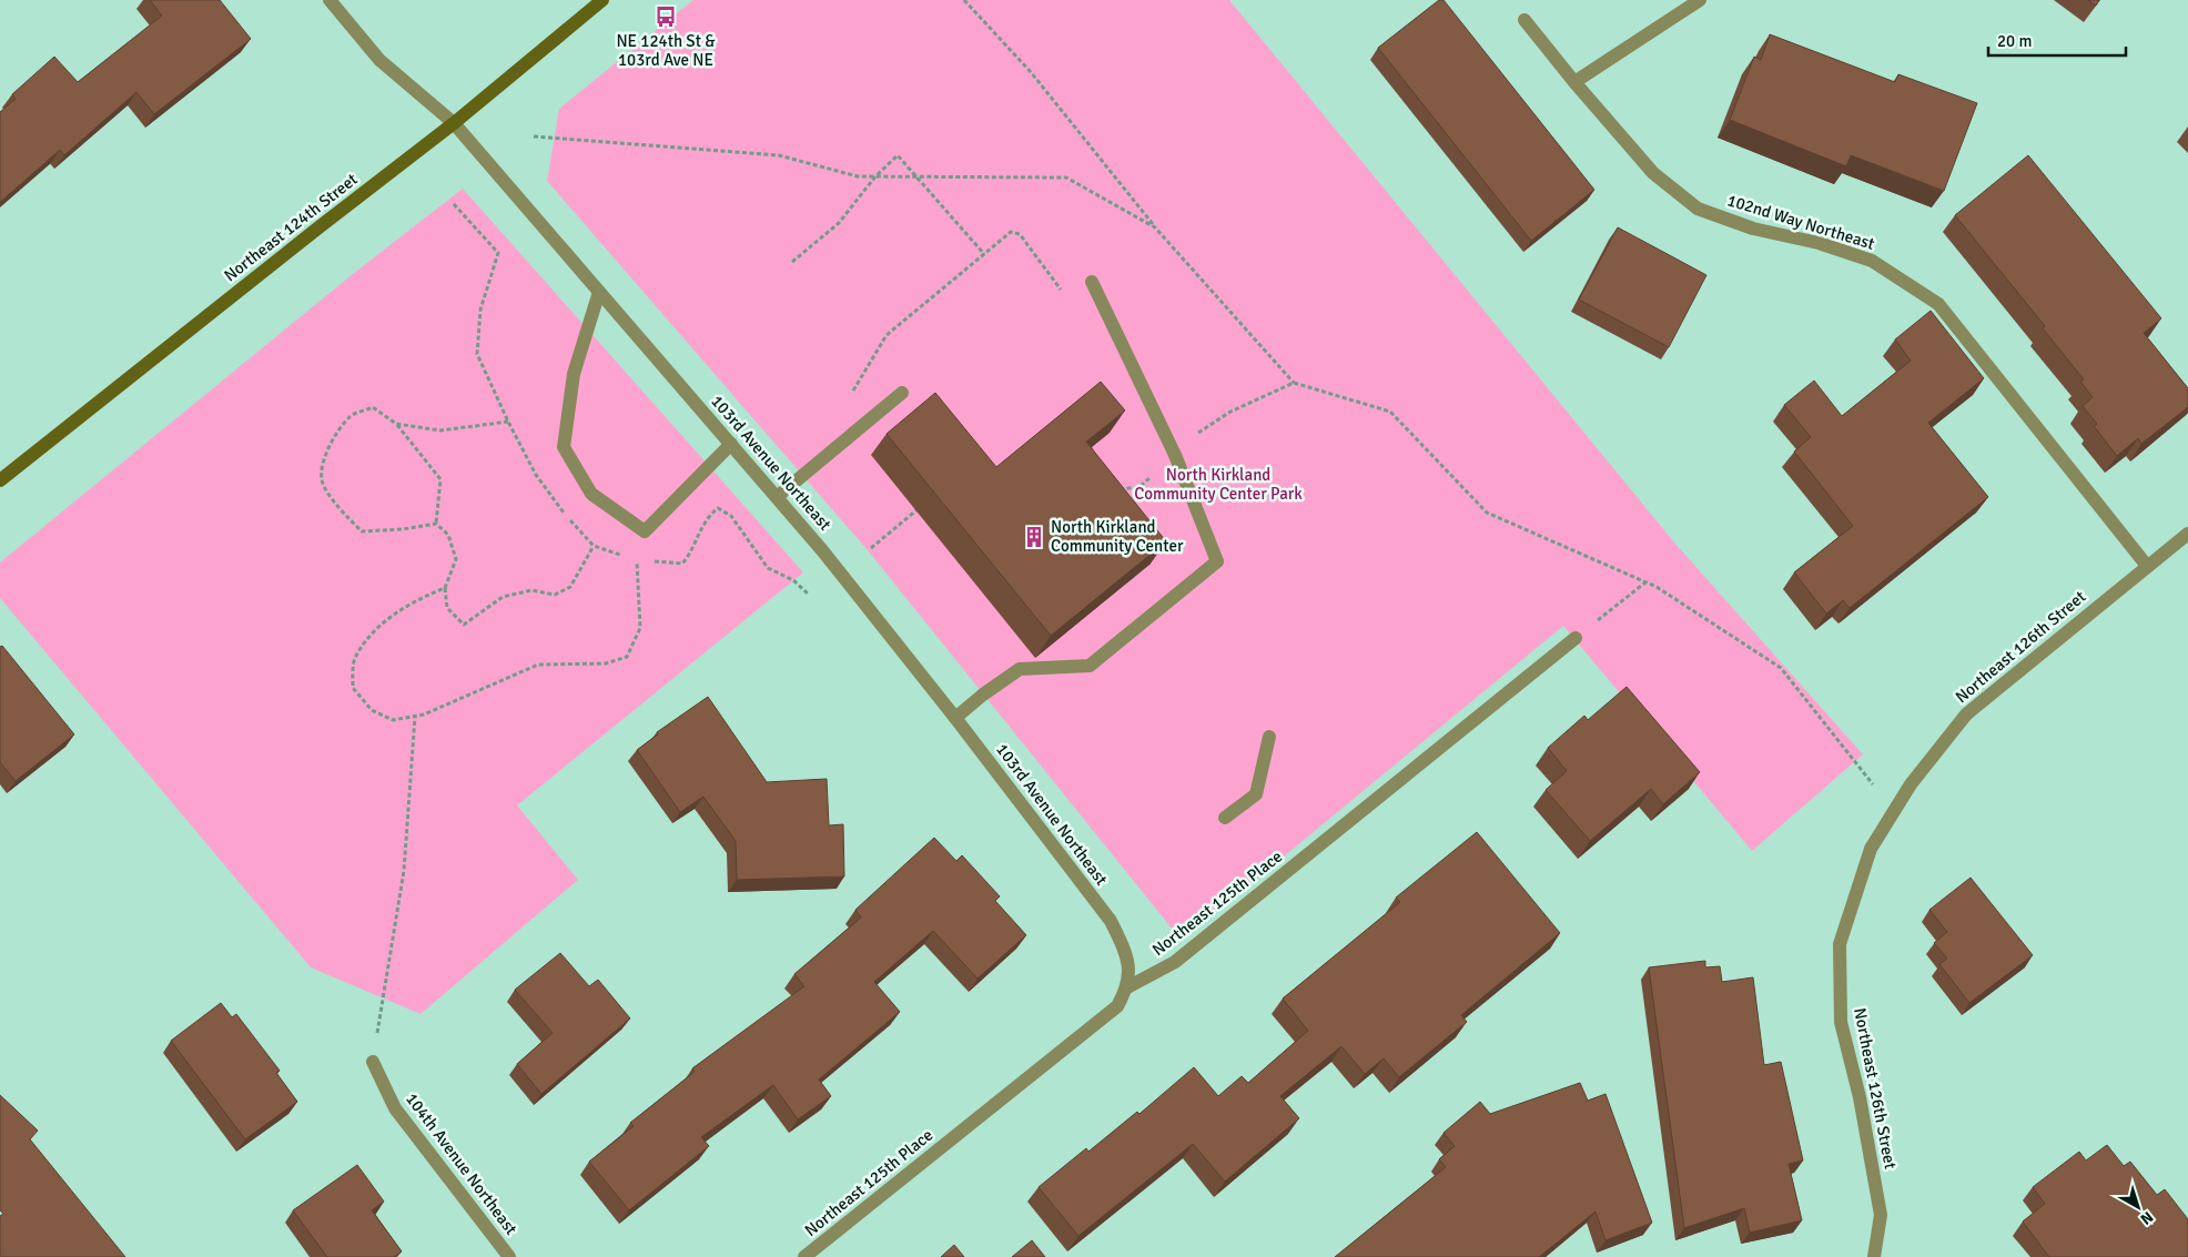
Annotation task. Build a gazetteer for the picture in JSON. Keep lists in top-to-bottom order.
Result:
{
  "streets": {
    "main road": ["Northeast 124th Street"],
    "street": [
      "102nd Way Northeast",
      "103rd Avenue Northeast",
      "Northeast 126th Street",
      "Northeast 125th Place",
      "104th Avenue Northeast"
    ]
  },
  "crossings": [
    ["102nd Way Northeast", "Northeast 126th Street"],
    ["Northeast 124th Street", "103rd Avenue Northeast"],
    ["103rd Avenue Northeast", "Northeast 125th Place"]
  ],
  "parks": ["North Kirkland Community Center Park"],
  "places": {
    "bus stop": ["NE 124th St & 103rd Ave NE"],
    "building": ["North Kirkland Community Center"]
  },
  "scale_bar": "20 m",
  "north": "bottom right"
}
